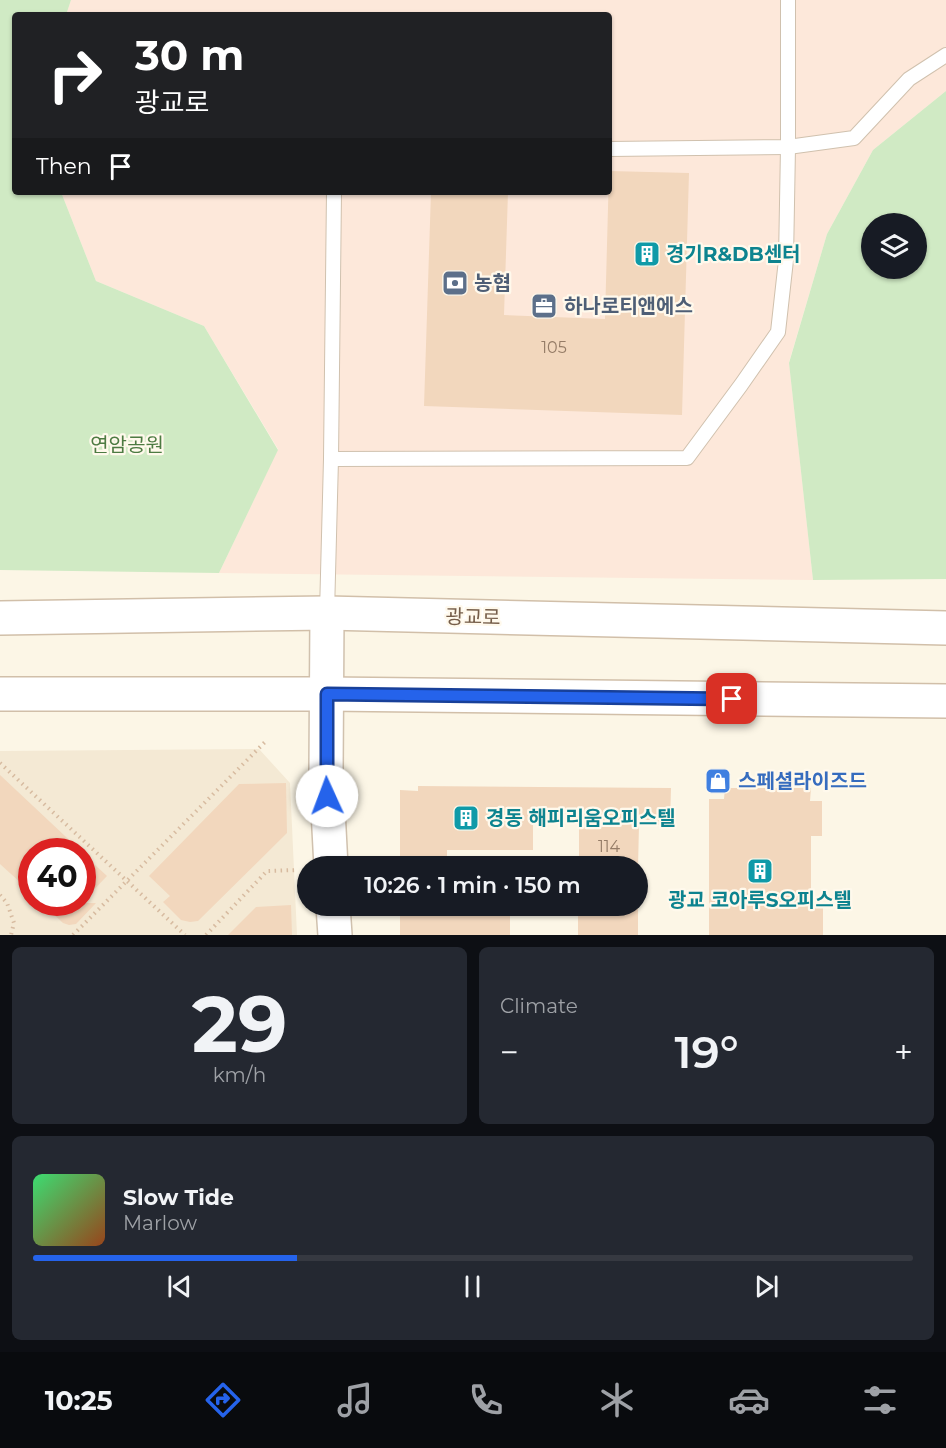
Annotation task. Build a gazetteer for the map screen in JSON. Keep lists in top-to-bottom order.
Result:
{
  "streets": {
    "main road": ["광교로"]
  },
  "parks": ["연암공원"],
  "places": {
    "building": ["경기R&DB센터", "경동 해피리움오피스텔", "광교 코아루S오피스텔"],
    "bank": ["농협"],
    "office": ["하나로티앤에스"],
    "shop": ["스페셜라이즈드"]
  },
  "house_numbers": ["105", "114"],
  "page": {
    "turn": ["30 m", "광교로"],
    "then": "Then",
    "limit": "40",
    "trip": "10:26 · 1 min · 150 m",
    "tile": [
      ["29", "km/h"],
      "Climate"
    ],
    "heat": ["−", "19°", "+"],
    "song": ["Slow Tide", "Marlow"],
    "tabs": "10:25"
  }
}
